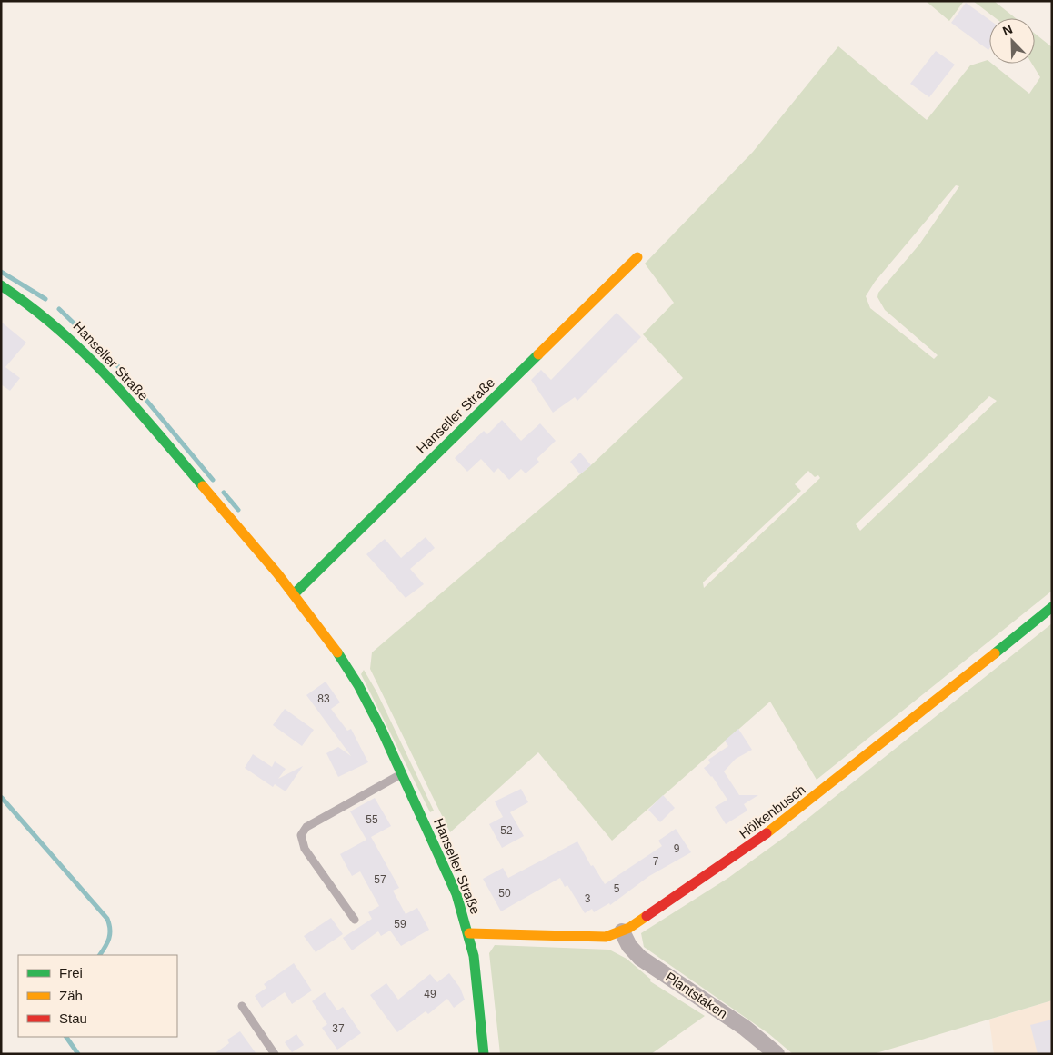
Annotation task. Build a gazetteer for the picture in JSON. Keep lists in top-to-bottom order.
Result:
{
  "streets": {
    "street": ["Hanseller Straße", "Hölkenbusch", "Plantstaken"]
  },
  "crossings": [
    ["Hanseller Straße", "Hölkenbusch"],
    ["Hölkenbusch", "Plantstaken"]
  ],
  "house_numbers": [
    "83",
    "55",
    "52",
    "9",
    "7",
    "57",
    "5",
    "50",
    "3",
    "59",
    "49",
    "37"
  ],
  "legend": ["Frei", "Zäh", "Stau"],
  "north": "top left"
}
